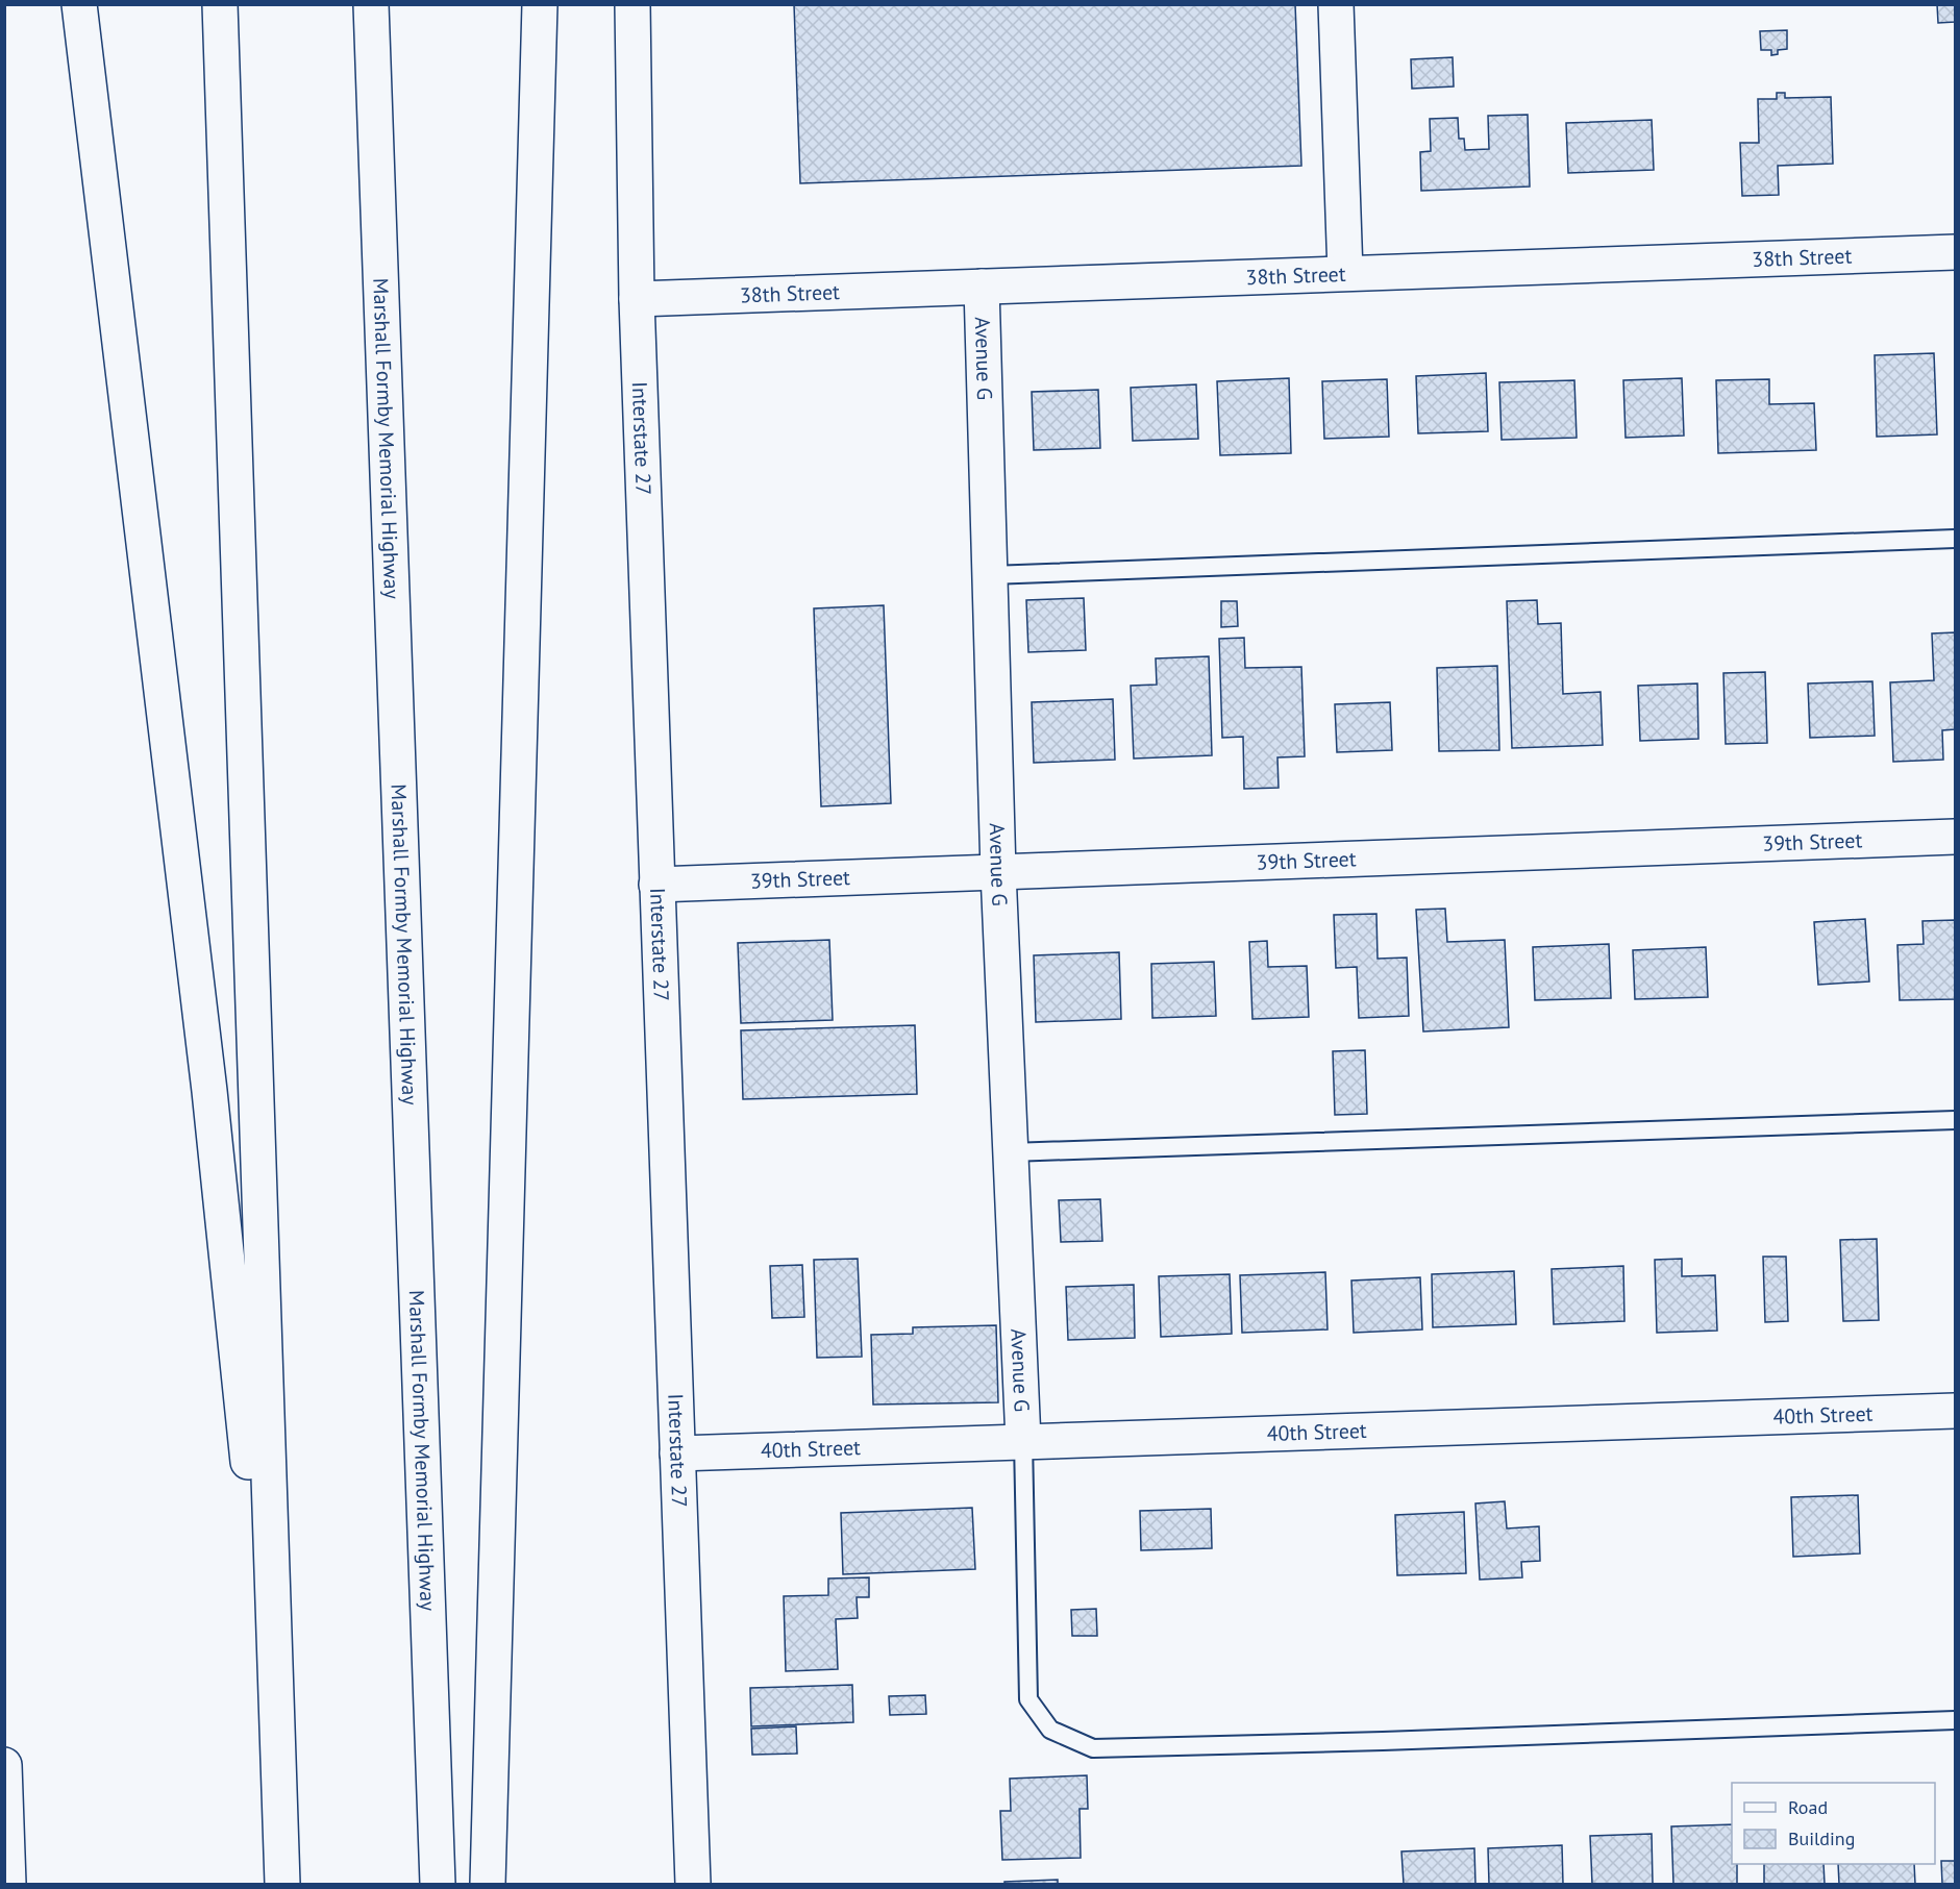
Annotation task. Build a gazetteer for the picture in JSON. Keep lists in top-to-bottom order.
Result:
{
  "streets": {
    "main road": [
      "38th Street",
      "Avenue G",
      "Marshall Formby Memorial Highway",
      "Interstate 27",
      "39th Street",
      "40th Street"
    ]
  },
  "crossings": [
    ["38th Street", "Avenue G"],
    ["38th Street", "Interstate 27"],
    ["Avenue G", "39th Street"],
    ["Avenue G", "40th Street"],
    ["Interstate 27", "39th Street"],
    ["Interstate 27", "40th Street"]
  ],
  "legend": ["Road", "Building"]
}
